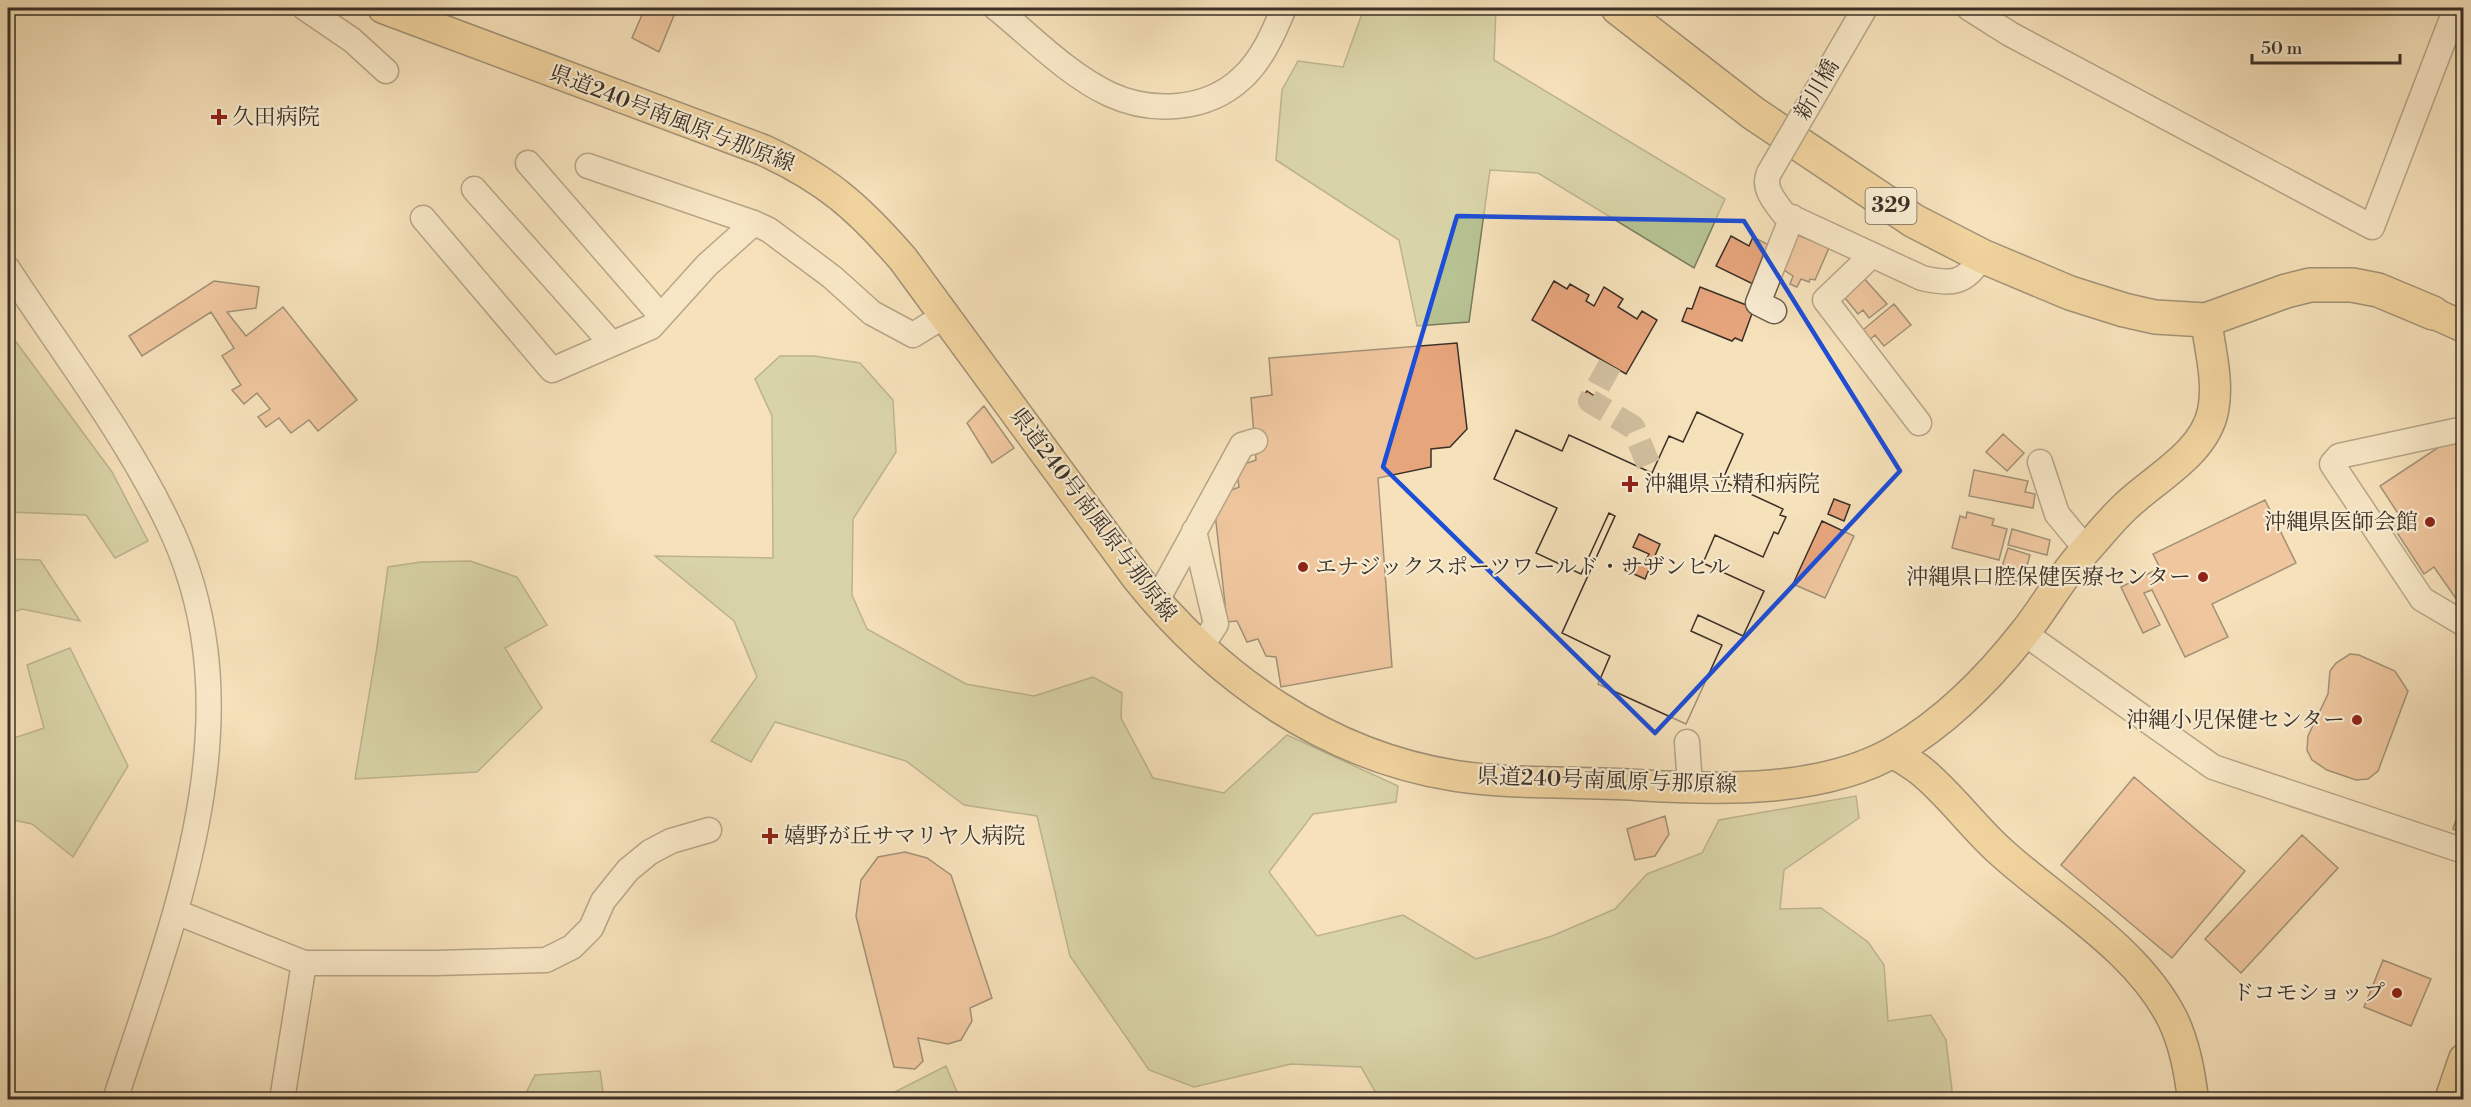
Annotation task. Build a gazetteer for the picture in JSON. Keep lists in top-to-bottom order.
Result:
{
  "streets": {
    "highway": ["329"],
    "main road": ["県道240号南風原与那原線"],
    "street": ["新川橋"]
  },
  "crossings": [
    ["県道240号南風原与那原線", "329"]
  ],
  "places": {
    "health": ["久田病院", "沖縄県立精和病院", "嬉野が丘サマリヤ人病院"],
    "other": [
      "沖縄県医師会館",
      "エナジックスポーツワールド・サザンヒル",
      "沖縄県口腔保健医療センター",
      "沖縄小児保健センター",
      "ドコモショップ"
    ]
  },
  "scale_bar": "50 m"
}
